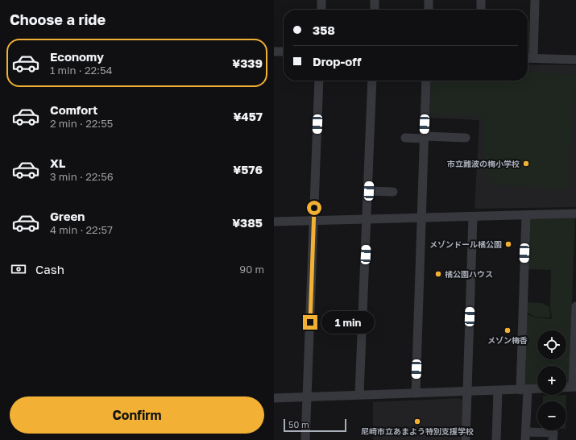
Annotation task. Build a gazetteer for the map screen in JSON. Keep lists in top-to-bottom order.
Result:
{
  "places": [
    "市立難波の梅小学校",
    "メゾンドール橘公園",
    "橘公園ハウス",
    "メゾン梅香",
    "尼崎市立あまよう特別支援学校"
  ],
  "scale_bar": "50 m",
  "page": {
    "heading": "Choose a ride",
    "banner": ["358", "Drop-off"],
    "list": [
      {
        "name": "Economy",
        "note": "1 min · 22:54",
        "value": "¥339"
      },
      {
        "name": "Comfort",
        "note": "2 min · 22:55",
        "value": "¥457"
      },
      {
        "name": "XL",
        "note": "3 min · 22:56",
        "value": "¥576"
      },
      {
        "name": "Green",
        "note": "4 min · 22:57",
        "value": "¥385"
      }
    ],
    "pay": ["Cash", "90 m"],
    "bubble": "1 min",
    "map_buttons": ["+", "−"],
    "buttons": "Confirm",
    "scale": "50 m"
  }
}
